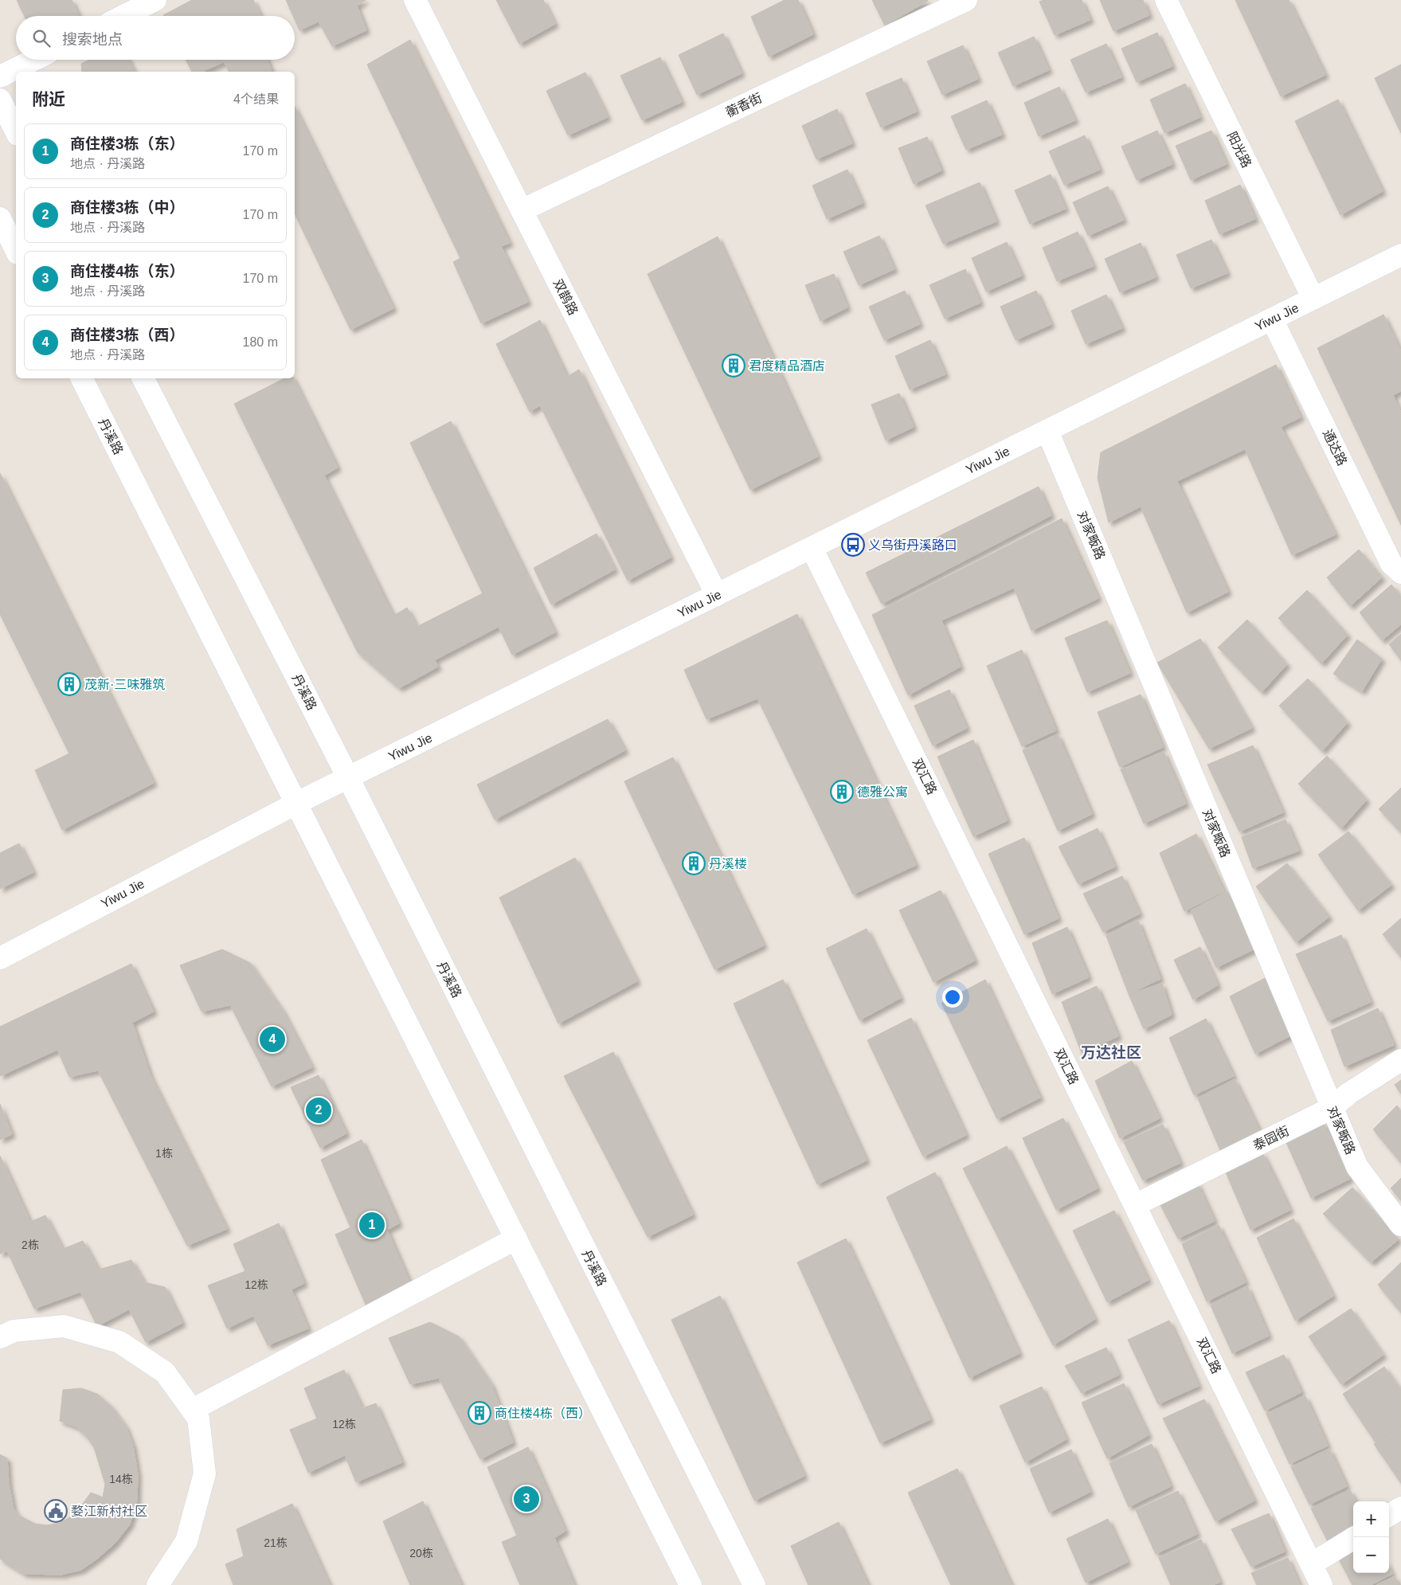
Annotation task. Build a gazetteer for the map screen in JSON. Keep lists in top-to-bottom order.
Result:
{
  "streets": {
    "street": [
      "蘅香街",
      "阳光路",
      "双鹊路",
      "Yiwu Jie",
      "丹溪路",
      "通达路",
      "对家畈路",
      "双汇路",
      "泰园街"
    ]
  },
  "crossings": [
    ["蘅香街", "双鹊路"],
    ["阳光路", "Yiwu Jie"],
    ["双鹊路", "Yiwu Jie"],
    ["Yiwu Jie", "丹溪路"],
    ["Yiwu Jie", "通达路"],
    ["Yiwu Jie", "对家畈路"],
    ["Yiwu Jie", "双汇路"],
    ["对家畈路", "泰园街"],
    ["双汇路", "泰园街"]
  ],
  "districts": ["万达社区"],
  "places": {
    "building": [
      "君度精品酒店",
      "茂新·三味雅筑",
      "德雅公寓",
      "丹溪楼",
      "商住楼4栋（西）"
    ],
    "bus stop": ["义乌街丹溪路口"],
    "public building": ["婺江新村社区"]
  },
  "house_numbers": [
    "1栋",
    "2栋",
    "12栋",
    "12栋",
    "14栋",
    "21栋",
    "20栋"
  ],
  "page": {
    "search": "搜索地点",
    "heading": ["附近", "4个结果"],
    "list": [
      {
        "mark": "1",
        "name": "商住楼3栋（东）",
        "note": "地点 · 丹溪路",
        "value": "170 m"
      },
      {
        "mark": "2",
        "name": "商住楼3栋（中）",
        "note": "地点 · 丹溪路",
        "value": "170 m"
      },
      {
        "mark": "3",
        "name": "商住楼4栋（东）",
        "note": "地点 · 丹溪路",
        "value": "170 m"
      },
      {
        "mark": "4",
        "name": "商住楼3栋（西）",
        "note": "地点 · 丹溪路",
        "value": "180 m"
      }
    ],
    "pins": [
      "4",
      "2",
      "1",
      "3"
    ],
    "map_buttons": ["+", "−"]
  }
}
